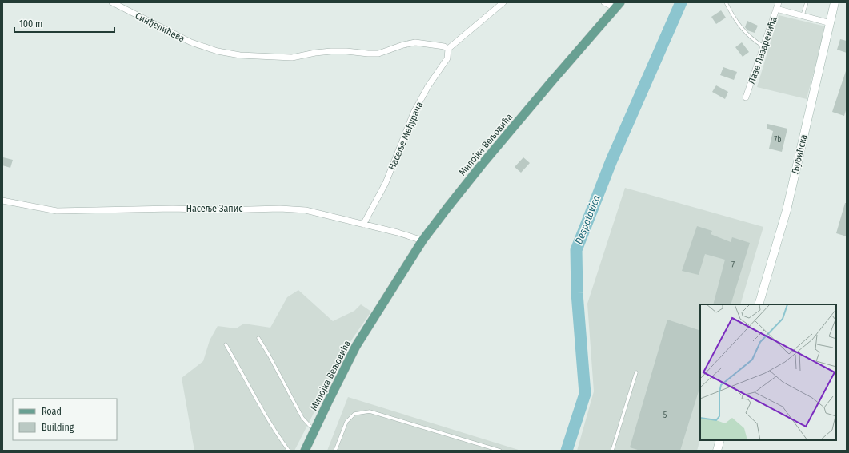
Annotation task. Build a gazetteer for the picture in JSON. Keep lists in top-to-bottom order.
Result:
{
  "streets": {
    "main road": ["Милојка Вељовића"],
    "street": [
      "Синђелићева",
      "Лазе Лазаревића",
      "Насеље Међурача",
      "Љубићска",
      "Насеље Запис"
    ]
  },
  "crossings": [
    ["Синђелићева", "Насеље Међурача"],
    ["Насеље Међурача", "Насеље Запис"],
    ["Милојка Вељовића", "Насеље Запис"]
  ],
  "water": ["Despotovica"],
  "house_numbers": ["7b", "7", "5"],
  "legend": ["Road", "Building"],
  "scale_bar": "100 m"
}
